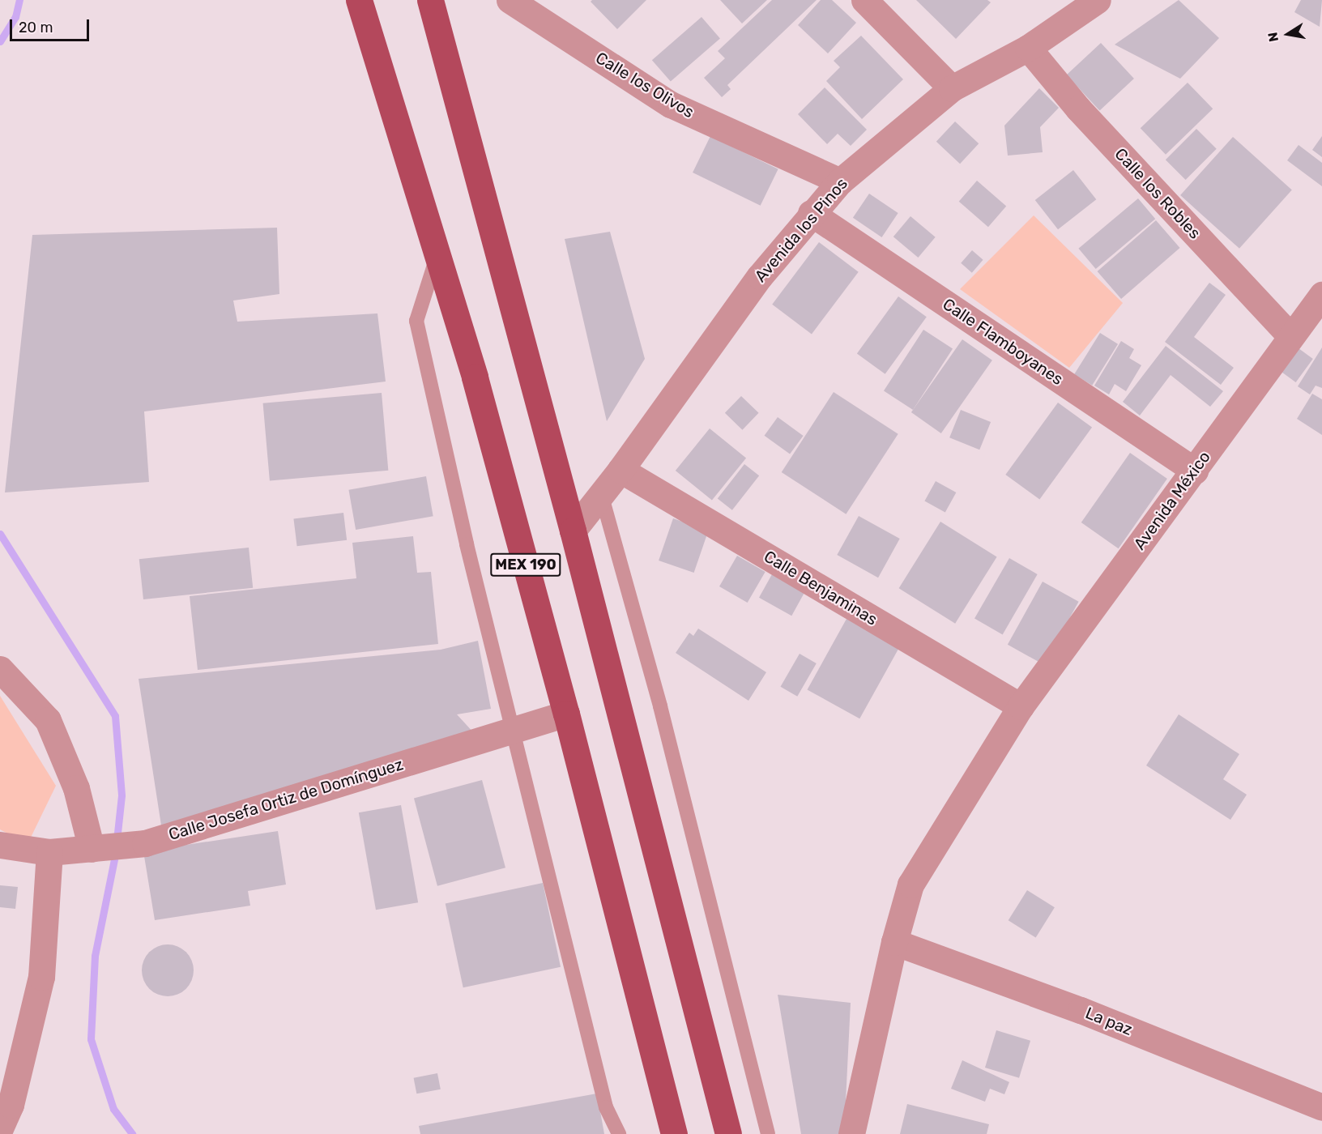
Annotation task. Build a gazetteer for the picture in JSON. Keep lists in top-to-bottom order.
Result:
{
  "streets": {
    "main road": ["MEX 190"],
    "street": [
      "Calle los Olivos",
      "Calle los Robles",
      "Avenida los Pinos",
      "Calle Flamboyanes",
      "Avenida México",
      "Calle Benjaminas",
      "Calle Josefa Ortiz de Domínguez",
      "La paz"
    ]
  },
  "crossings": [
    ["Calle los Olivos", "Avenida los Pinos"],
    ["Calle los Robles", "Avenida los Pinos"],
    ["Calle los Robles", "Avenida México"],
    ["Avenida los Pinos", "Calle Flamboyanes"],
    ["Avenida los Pinos", "MEX 190"],
    ["Avenida los Pinos", "Calle Benjaminas"],
    ["Calle Flamboyanes", "Avenida México"],
    ["Avenida México", "Calle Benjaminas"],
    ["Avenida México", "La paz"],
    ["MEX 190", "Calle Josefa Ortiz de Domínguez"]
  ],
  "scale_bar": "20 m",
  "north": "left"
}
